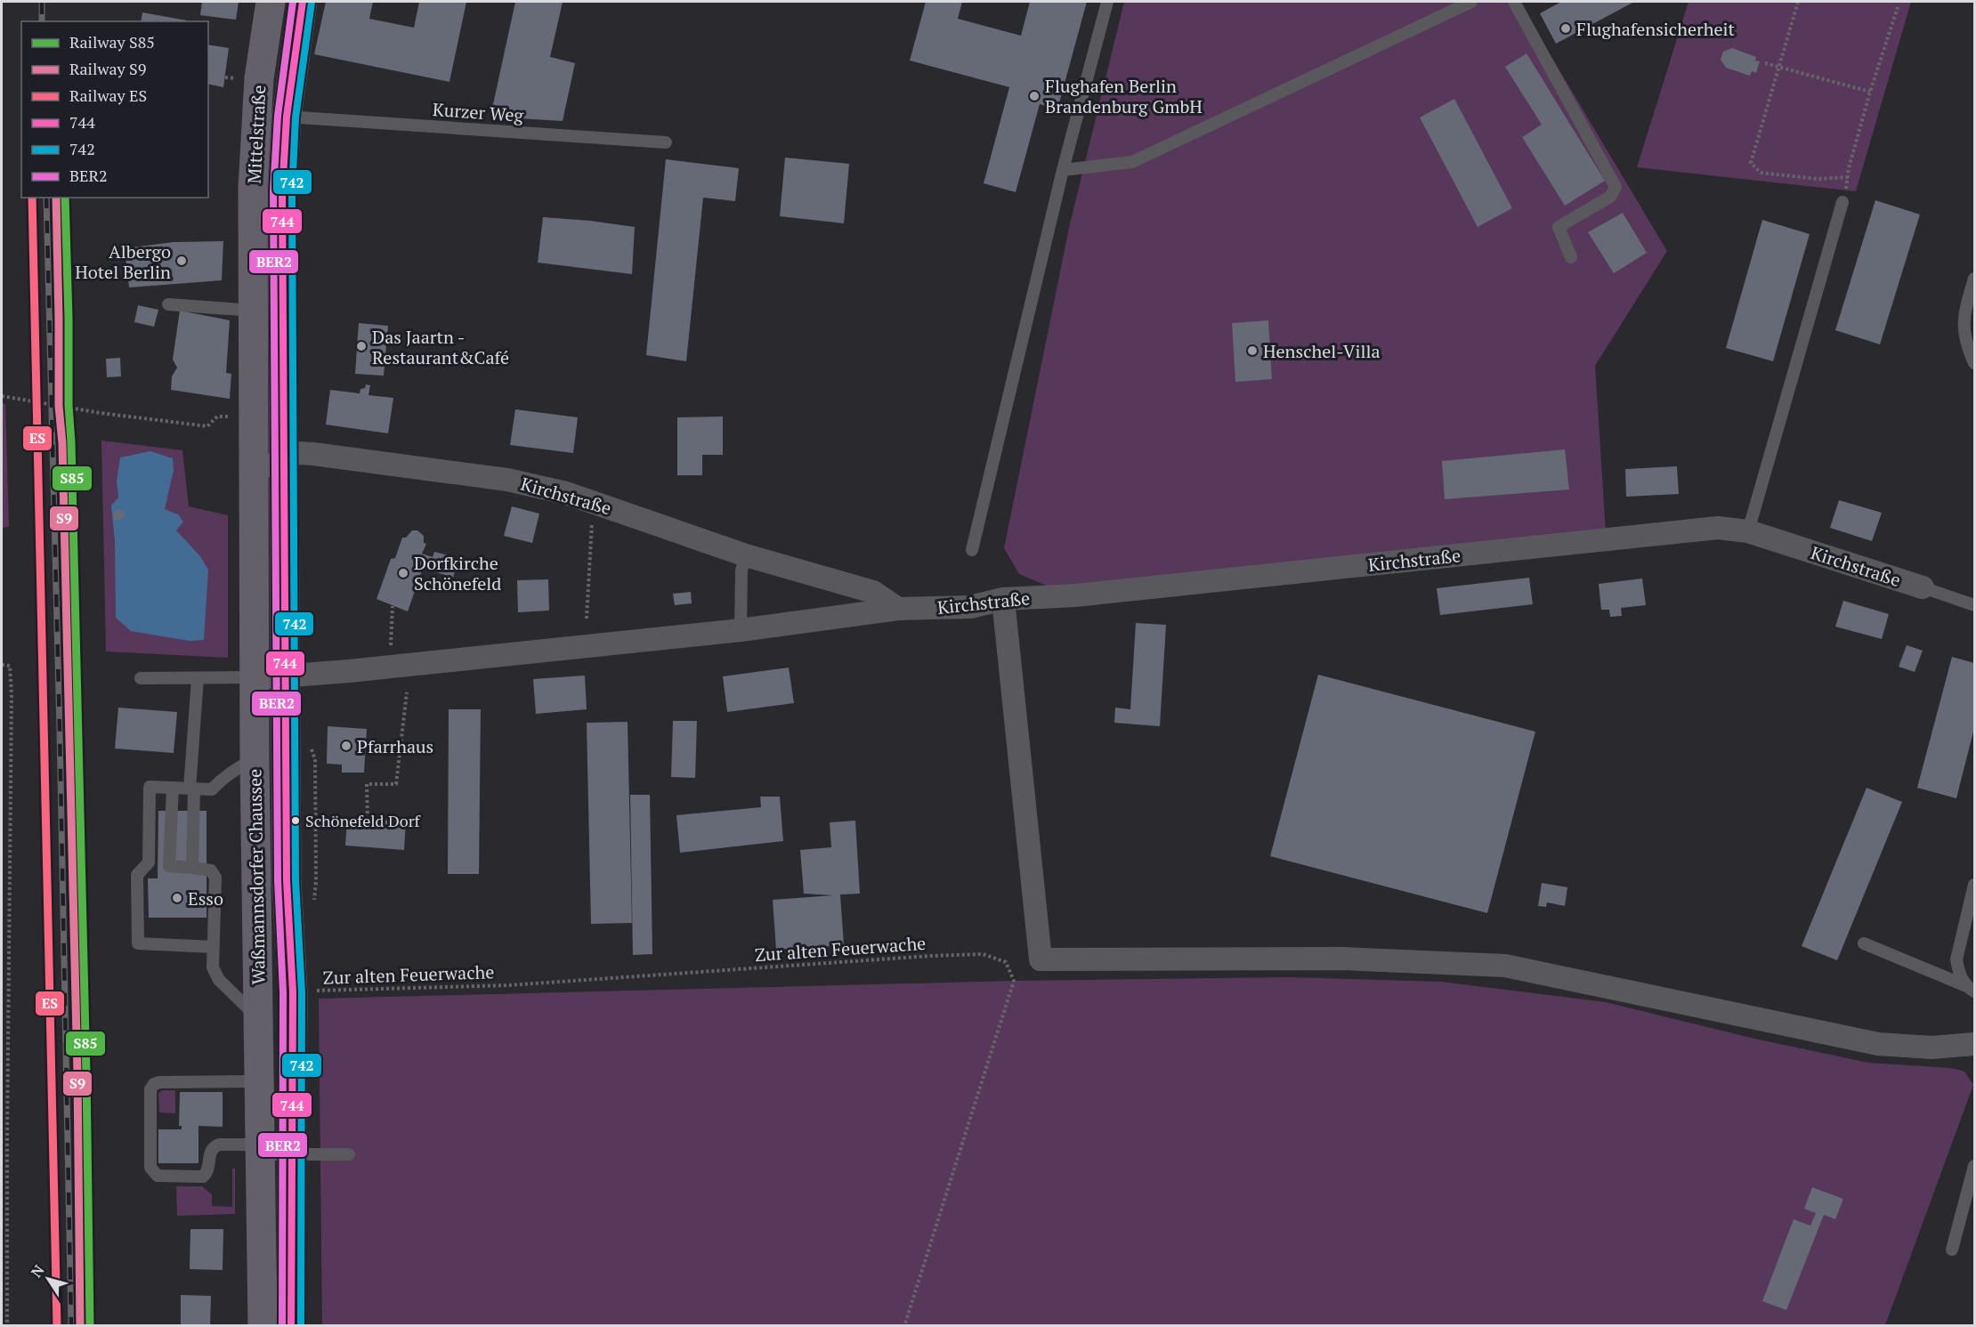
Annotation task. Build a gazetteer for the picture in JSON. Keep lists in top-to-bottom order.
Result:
{
  "streets": {
    "main road": ["Mittelstraße", "Waßmannsdorfer Chaussee"],
    "street": ["Kirchstraße"],
    "lane": ["Kurzer Weg"],
    "path": ["Zur alten Feuerwache"]
  },
  "crossings": [
    ["Kurzer Weg", "Mittelstraße"],
    ["Mittelstraße", "Kirchstraße"],
    ["Mittelstraße", "Waßmannsdorfer Chaussee"],
    ["Kirchstraße", "Waßmannsdorfer Chaussee"],
    ["Waßmannsdorfer Chaussee", "Zur alten Feuerwache"]
  ],
  "places": [
    "Flughafensicherheit",
    "Flughafen Berlin Brandenburg GmbH",
    "Albergo Hotel Berlin",
    "Das Jaartn - Restaurant&Café",
    "Henschel-Villa",
    "Dorfkirche Schönefeld",
    "Pfarrhaus",
    "Schönefeld Dorf",
    "Esso"
  ],
  "lines": [
    "transit line 744",
    "transit line BER2",
    "transit line 742",
    "rail line S85",
    "rail line S9",
    "rail line ES"
  ],
  "legend": [
    "Railway S85",
    "Railway S9",
    "Railway ES",
    "744",
    "742",
    "BER2"
  ],
  "north": "top left"
}
